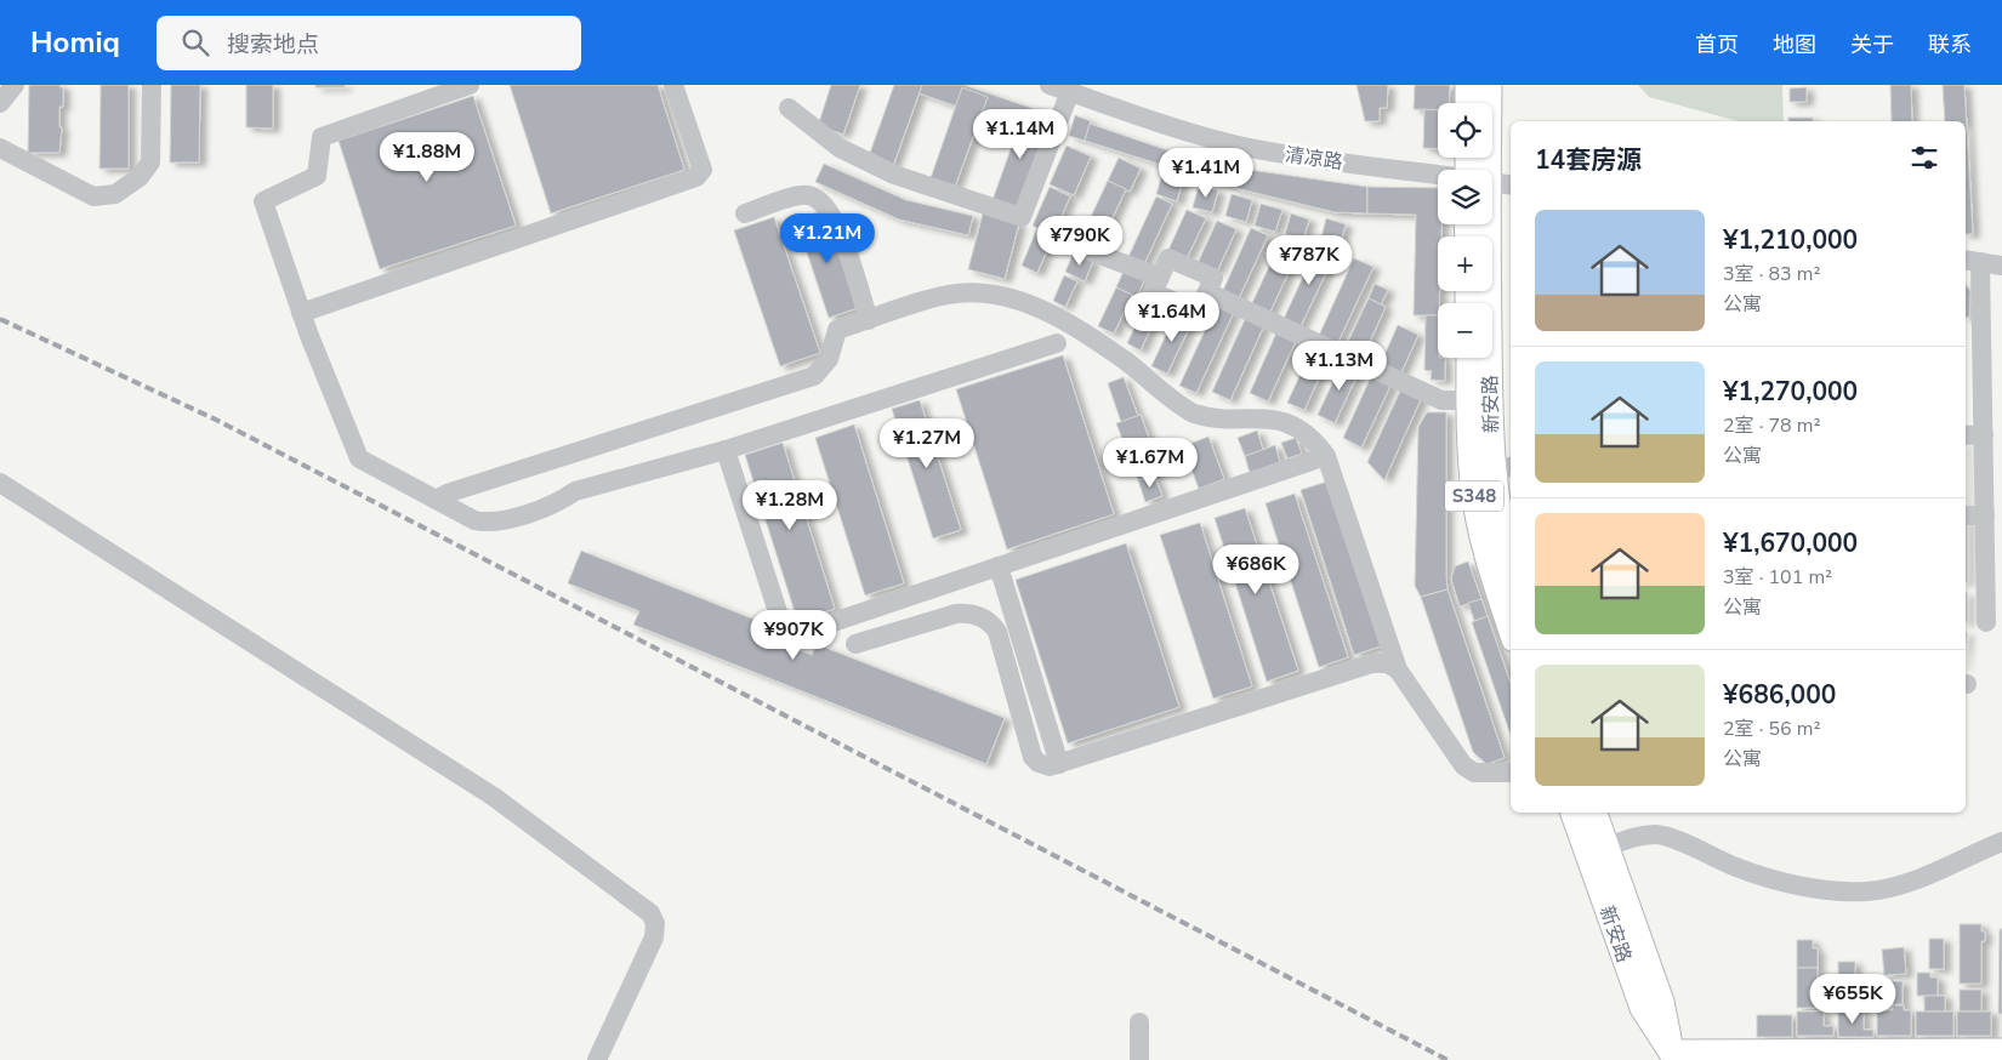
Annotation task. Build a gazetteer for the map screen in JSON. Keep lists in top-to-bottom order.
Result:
{
  "streets": {
    "main road": ["新安路", "S348"],
    "street": ["清凉路"]
  },
  "page": {
    "header": "Homiq",
    "search": "搜索地点",
    "nav": [
      "首页",
      "地图",
      "关于",
      "联系"
    ],
    "map_buttons": ["+", "−"],
    "price": [
      "¥1.14M",
      "¥1.88M",
      "¥1.41M",
      "¥1.21M",
      "¥790K",
      "¥787K",
      "¥1.64M",
      "¥1.13M",
      "¥1.27M",
      "¥1.67M",
      "¥1.28M",
      "¥686K",
      "¥907K",
      "¥655K"
    ],
    "heading": "14套房源",
    "list": [
      {
        "name": "¥1,210,000",
        "note": "3室 · 83 m² · 公寓"
      },
      {
        "name": "¥1,270,000",
        "note": "2室 · 78 m² · 公寓"
      },
      {
        "name": "¥1,670,000",
        "note": "3室 · 101 m² · 公寓"
      },
      {
        "name": "¥686,000",
        "note": "2室 · 56 m² · 公寓"
      }
    ]
  }
}
